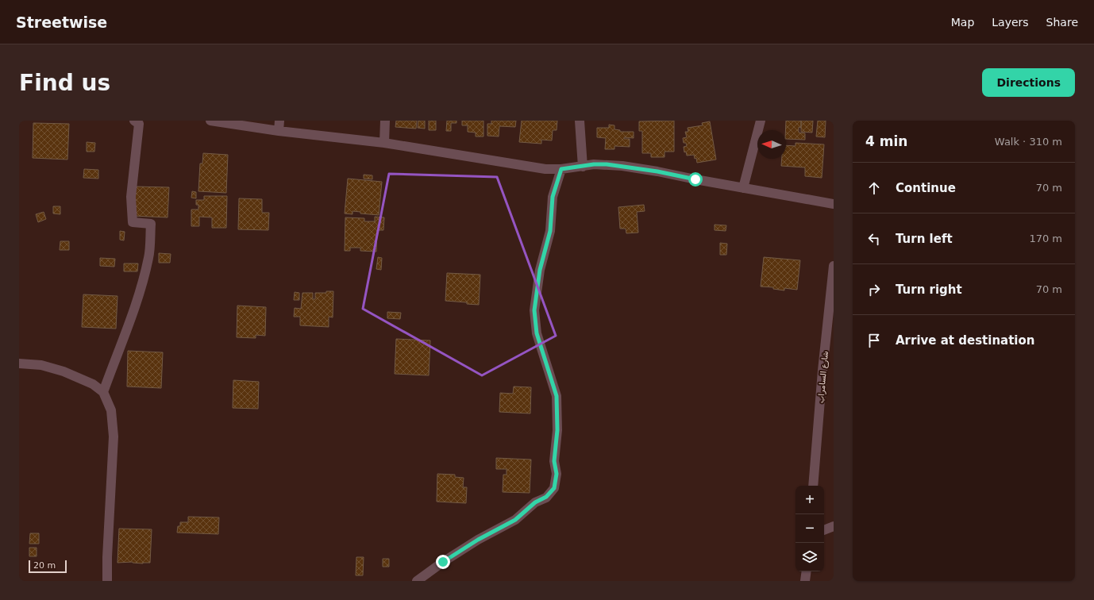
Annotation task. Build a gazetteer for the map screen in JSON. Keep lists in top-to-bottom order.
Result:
{
  "streets": {
    "street": ["شارع السامراب"]
  },
  "scale_bar": "20 m",
  "north": "left",
  "page": {
    "header": "Streetwise",
    "nav": ["Map", "Layers", "Share"],
    "buttons": "Directions",
    "title": "Find us",
    "heading": ["4 min", "Walk · 310 m"],
    "list": [
      ["Continue", "70 m"],
      ["Turn left", "170 m"],
      ["Turn right", "70 m"],
      "Arrive at destination"
    ],
    "map_buttons": ["+", "−"],
    "scale": "20 m"
  }
}
